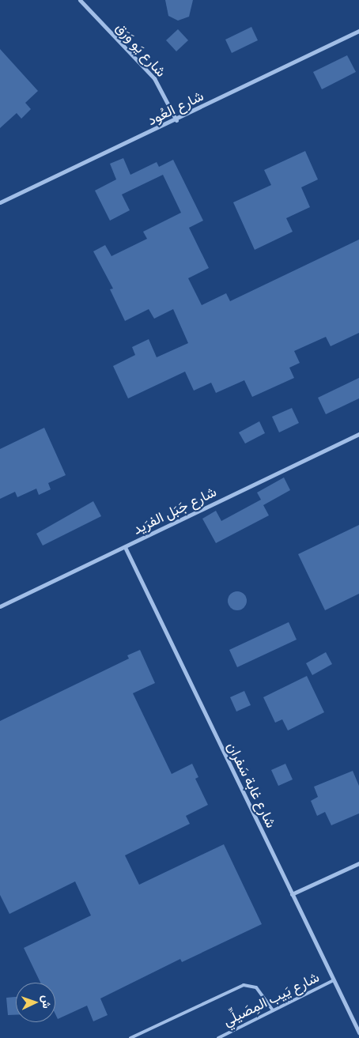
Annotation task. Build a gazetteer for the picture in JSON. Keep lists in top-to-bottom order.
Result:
{
  "streets": {
    "street": [
      "شارع يَو وَرَق",
      "شارع العُود",
      "شارع جَبَل الفرَيد",
      "شارع غابة سَفران"
    ],
    "lane": ["شارع يَيب المِصَيلِّي"]
  },
  "crossings": [
    ["شارع يَو وَرَق", "شارع العُود"],
    ["شارع جَبَل الفرَيد", "شارع غابة سَفران"],
    ["شارع غابة سَفران", "شارع يَيب المِصَيلِّي"]
  ],
  "north": "right"
}
